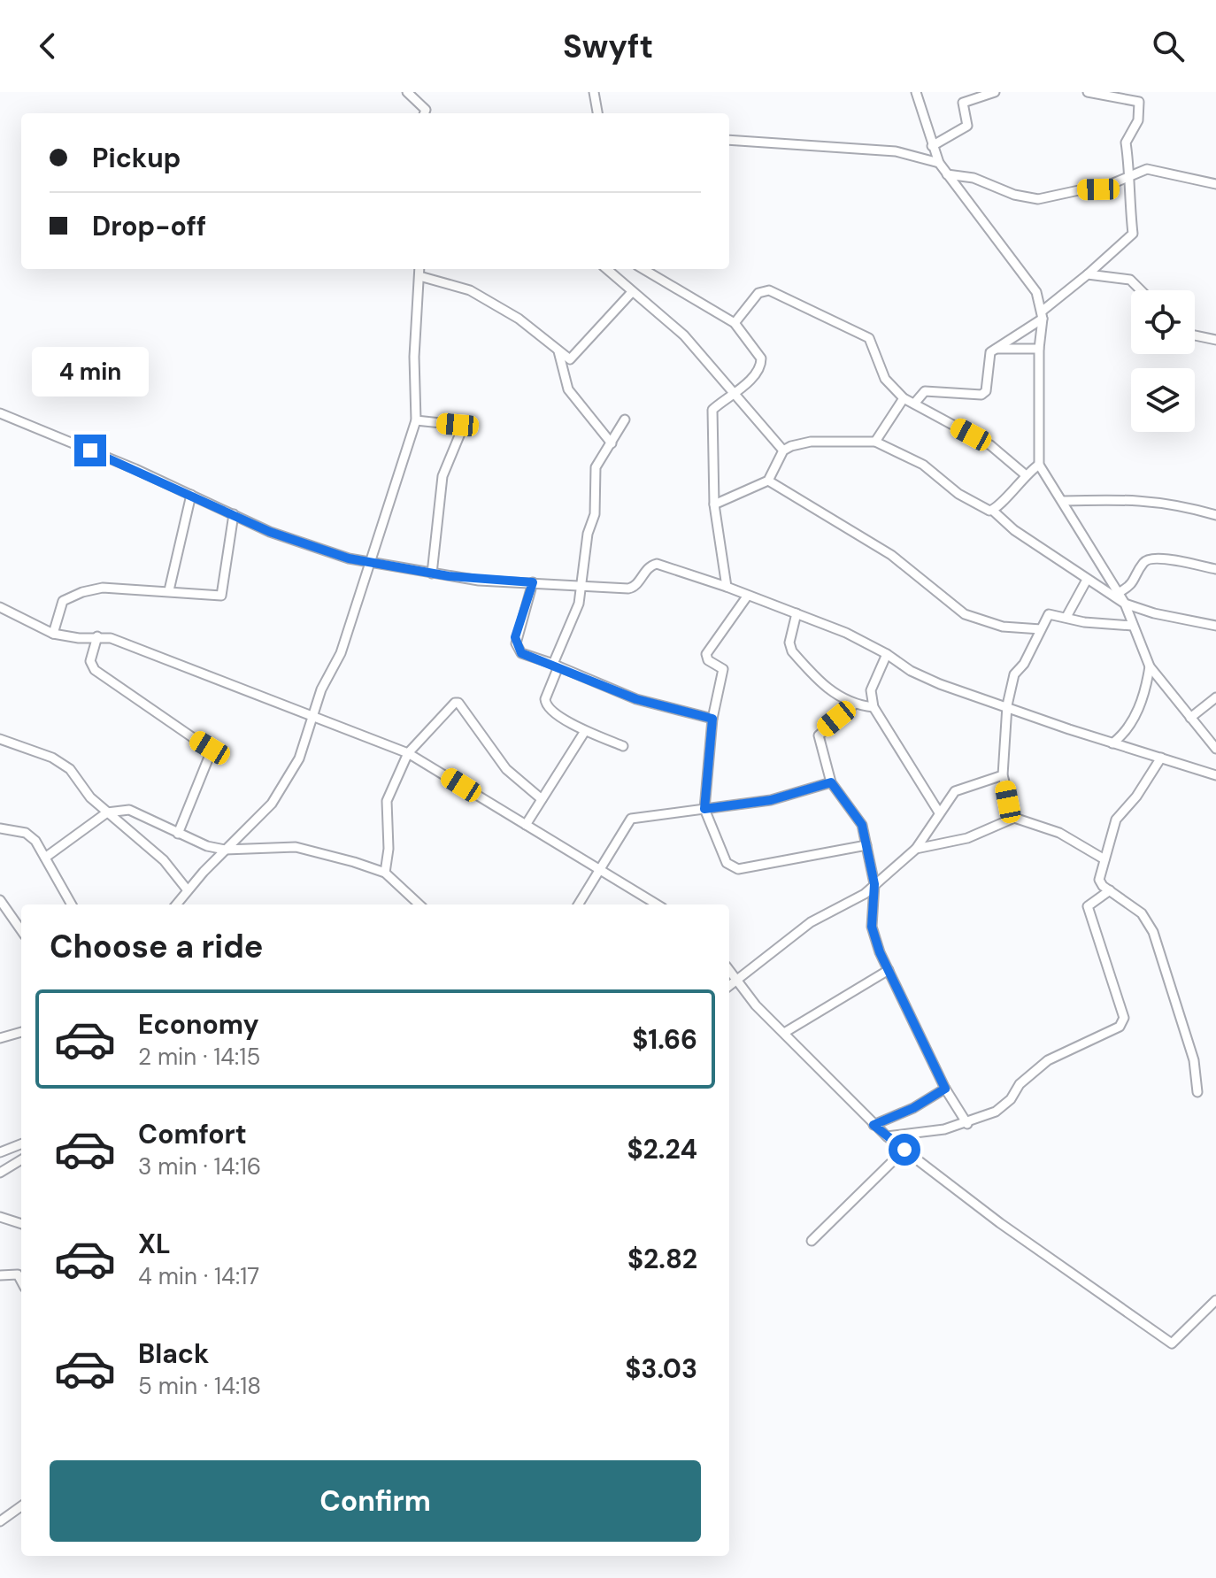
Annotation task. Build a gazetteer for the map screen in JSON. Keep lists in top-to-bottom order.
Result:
{
  "page": {
    "header": "Swyft",
    "banner": ["Pickup", "Drop-off"],
    "bubble": "4 min",
    "heading": "Choose a ride",
    "list": [
      {
        "name": "Economy",
        "note": "2 min · 14:15",
        "value": "$1.66"
      },
      {
        "name": "Comfort",
        "note": "3 min · 14:16",
        "value": "$2.24"
      },
      {
        "name": "XL",
        "note": "4 min · 14:17",
        "value": "$2.82"
      },
      {
        "name": "Black",
        "note": "5 min · 14:18",
        "value": "$3.03"
      }
    ],
    "buttons": "Confirm"
  }
}
